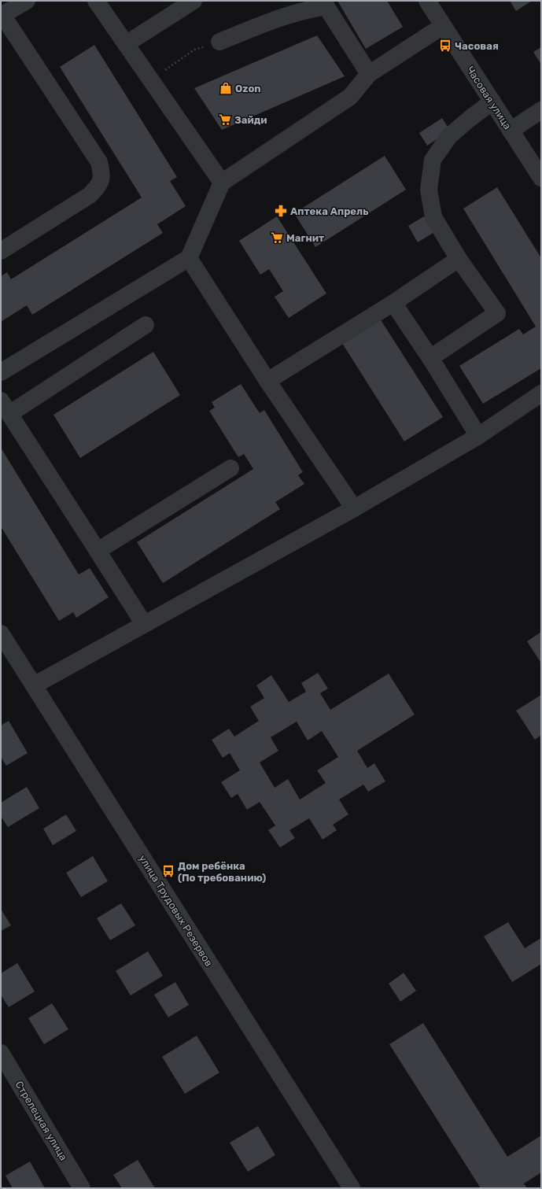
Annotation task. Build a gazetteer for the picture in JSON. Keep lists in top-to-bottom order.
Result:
{
  "streets": {
    "street": ["Часовая улица", "улица Трудовых Резервов", "Стрелецкая улица"]
  },
  "places": {
    "bus stop": ["Часовая", "Дом ребёнка (По требованию)"],
    "shop": ["Ozon"],
    "supermarket": ["Зайди", "Магнит"],
    "pharmacy": ["Аптека Апрель"]
  }
}
